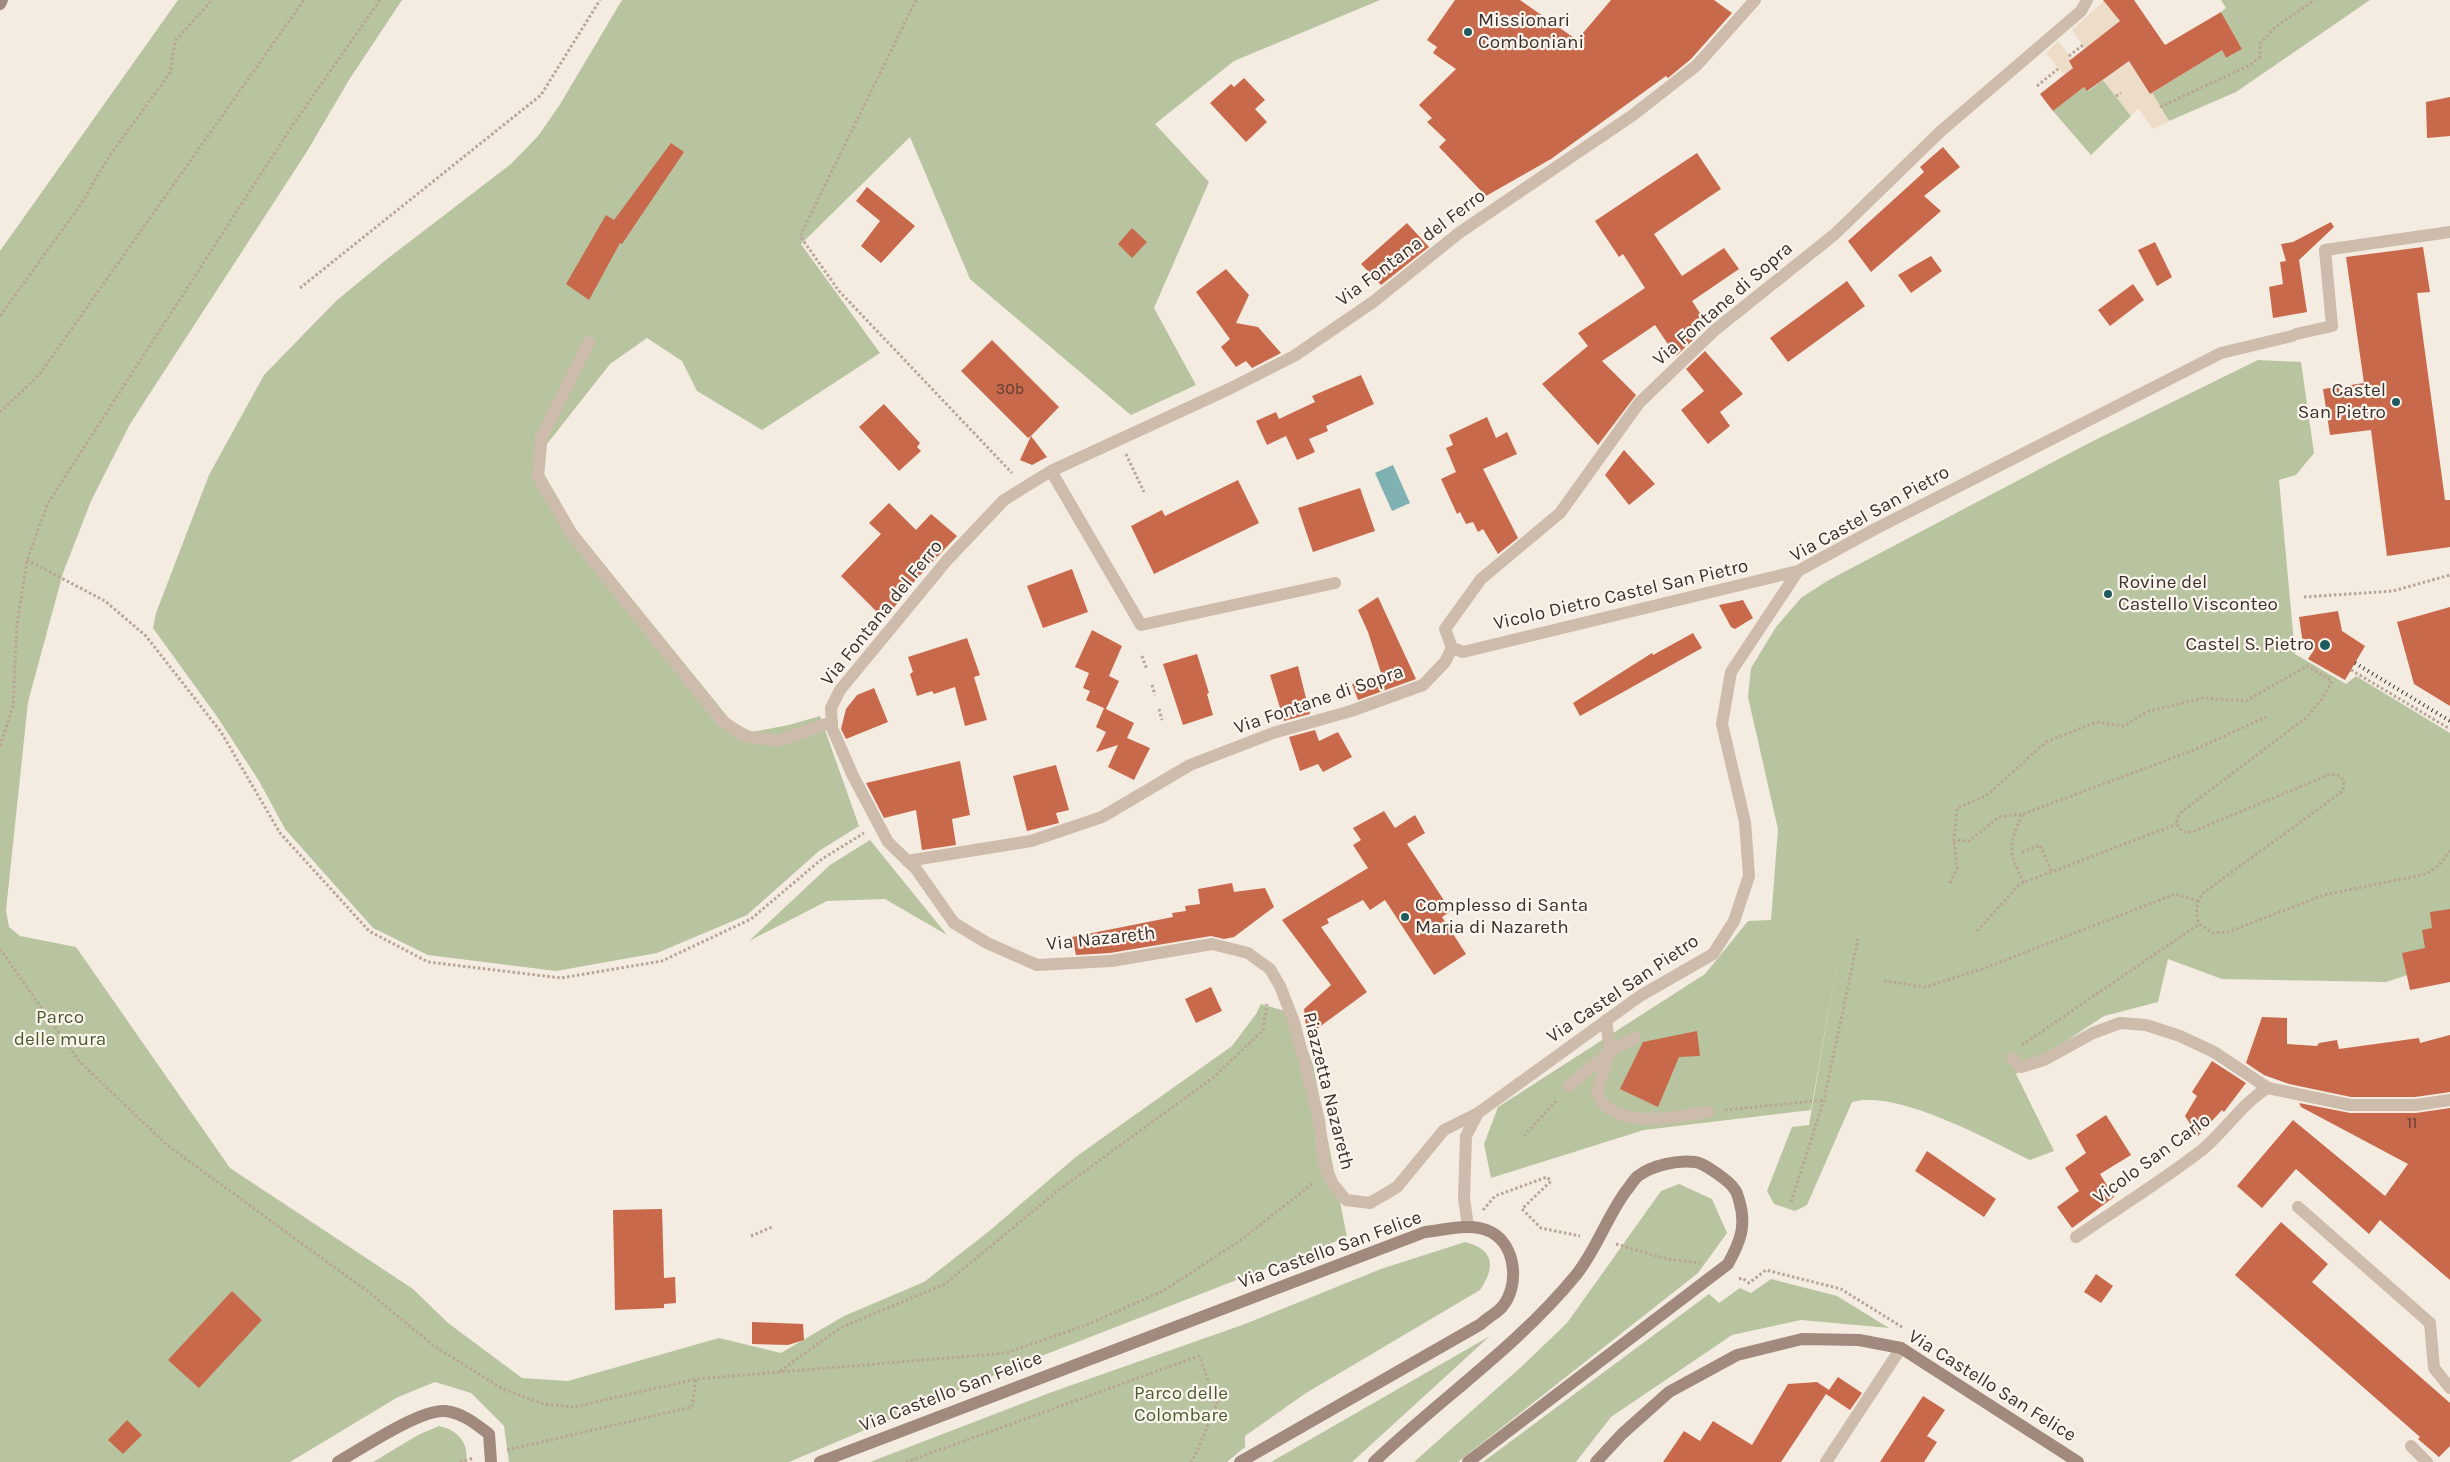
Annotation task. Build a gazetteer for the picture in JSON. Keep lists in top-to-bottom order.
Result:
{
  "streets": {
    "street": [
      "Via Fontana del Ferro",
      "Via Fontane di Sopra",
      "Via Castel San Pietro",
      "Vicolo Dietro Castel San Pietro",
      "Via Nazareth",
      "Piazzetta Nazareth",
      "Vicolo San Carlo",
      "Via Castello San Felice"
    ]
  },
  "crossings": [
    ["Via Fontana del Ferro", "Via Fontane di Sopra"],
    ["Via Fontana del Ferro", "Via Nazareth"],
    ["Via Fontane di Sopra", "Vicolo Dietro Castel San Pietro"],
    ["Via Fontane di Sopra", "Via Nazareth"],
    ["Via Castel San Pietro", "Vicolo Dietro Castel San Pietro"],
    ["Via Castel San Pietro", "Via Castello San Felice"],
    ["Via Nazareth", "Piazzetta Nazareth"]
  ],
  "parks": ["Parco delle mura", "Parco delle Colombare"],
  "places": [
    "Missionari Comboniani",
    "Castel San Pietro",
    "Rovine del Castello Visconteo",
    "Castel S. Pietro",
    "Complesso di Santa Maria di Nazareth"
  ],
  "house_numbers": ["30b", "11"]
}
